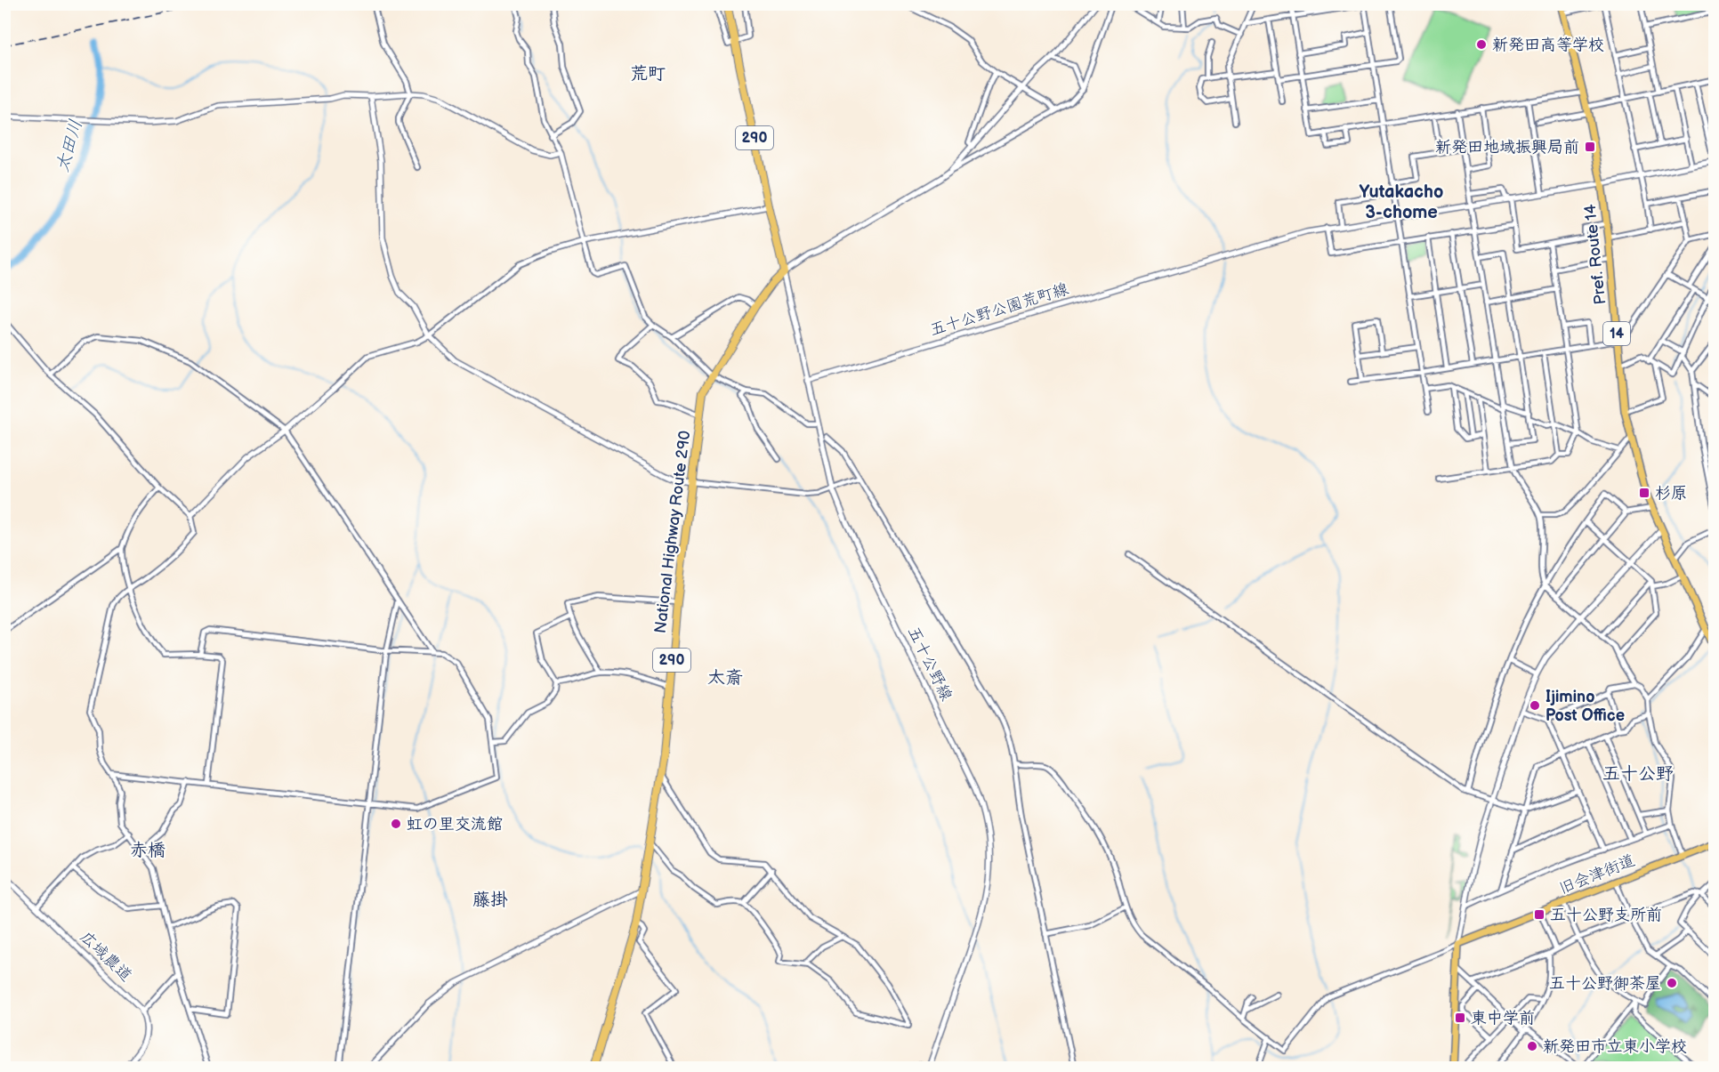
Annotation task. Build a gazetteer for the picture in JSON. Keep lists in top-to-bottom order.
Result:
{
  "streets": {
    "highway": ["290", "National Highway Route 290"],
    "main road": ["Pref. Route 14", "14", "旧会津街道"],
    "street": ["五十公野公園荒町線", "五十公野線", "広域農道"]
  },
  "crossings": [
    ["290", "National Highway Route 290"],
    ["290", "五十公野線"],
    ["五十公野公園荒町線", "五十公野線"],
    ["National Highway Route 290", "五十公野線"]
  ],
  "districts": [
    "荒町",
    "Yutakacho 3-chome",
    "太斎",
    "五十公野",
    "赤橋",
    "藤掛"
  ],
  "water": ["太田川"],
  "places": {
    "other": [
      "新発田高等学校",
      "Ijimino Post Office",
      "虹の里交流館",
      "五十公野御茶屋",
      "新発田市立東小学校"
    ],
    "transit": [
      "新発田地域振興局前",
      "杉原",
      "五十公野支所前",
      "東中学前"
    ]
  }
}
